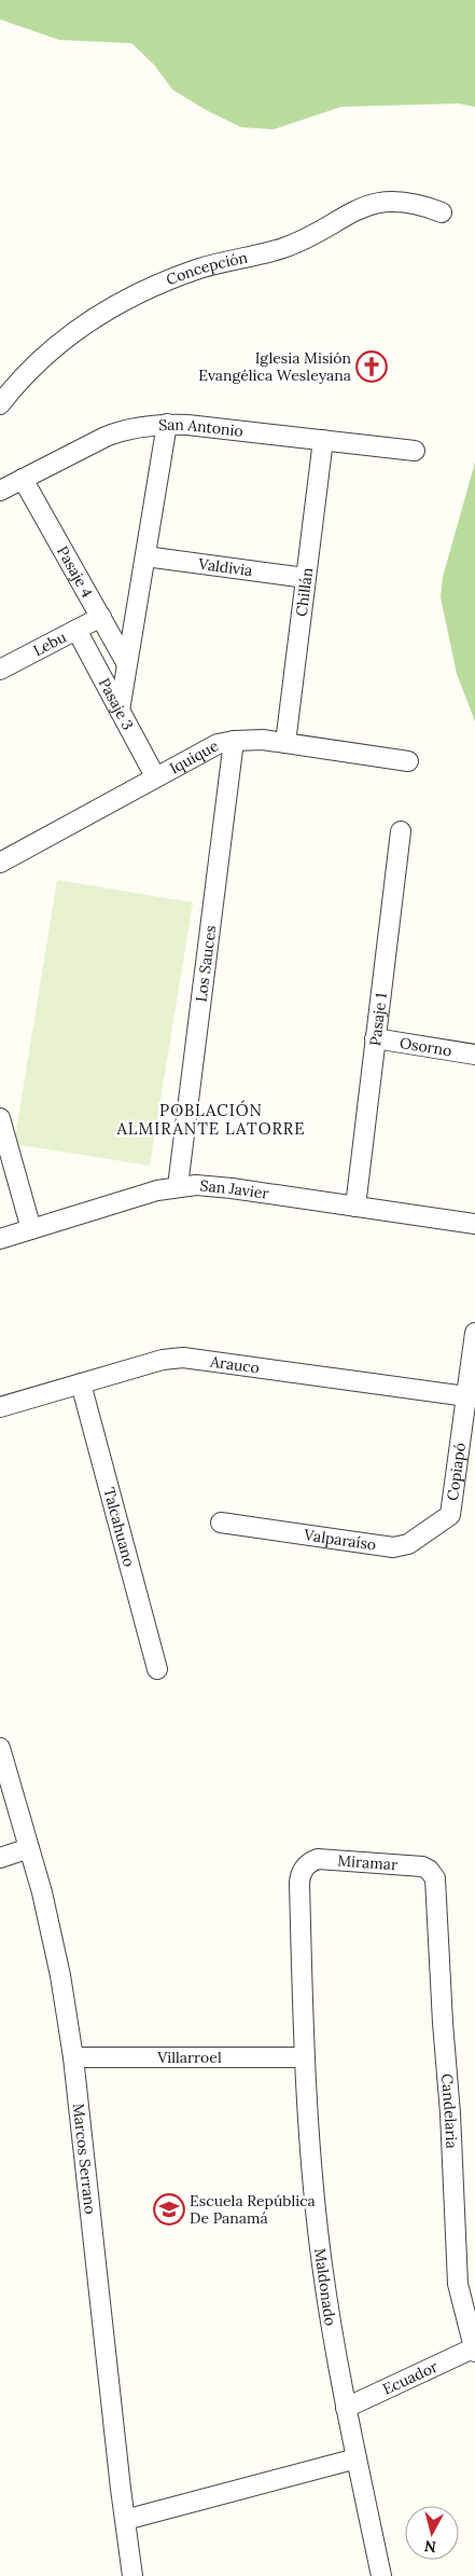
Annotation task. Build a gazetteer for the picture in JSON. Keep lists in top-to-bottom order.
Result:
{
  "streets": {
    "street": [
      "Concepción",
      "San Antonio",
      "Valdivia",
      "Pasaje 4",
      "Chillán",
      "Lebu",
      "Pasaje 3",
      "Iquique",
      "Los Sauces",
      "Pasaje 1",
      "Osorno",
      "San Javier",
      "Arauco",
      "Copiapó",
      "Talcahuano",
      "Valparaíso",
      "Miramar",
      "Villarroel",
      "Candelaria",
      "Marcos Serrano",
      "Maldonado",
      "Ecuador"
    ]
  },
  "crossings": [
    ["San Antonio", "Pasaje 4"],
    ["San Antonio", "Chillán"],
    ["Valdivia", "Chillán"],
    ["Pasaje 4", "Lebu"],
    ["Chillán", "Iquique"],
    ["Lebu", "Pasaje 3"],
    ["Pasaje 3", "Iquique"],
    ["Iquique", "Los Sauces"],
    ["Los Sauces", "San Javier"],
    ["Pasaje 1", "Osorno"],
    ["Pasaje 1", "San Javier"],
    ["Arauco", "Copiapó"],
    ["Arauco", "Talcahuano"],
    ["Copiapó", "Valparaíso"],
    ["Miramar", "Candelaria"],
    ["Miramar", "Maldonado"],
    ["Villarroel", "Marcos Serrano"],
    ["Villarroel", "Maldonado"],
    ["Candelaria", "Ecuador"],
    ["Maldonado", "Ecuador"]
  ],
  "districts": ["POBLACIÓN ALMIRANTE LATORRE"],
  "places": {
    "church": ["Iglesia Misión Evangélica Wesleyana"],
    "school or university": ["Escuela República De Panamá"]
  },
  "north": "bottom"
}
